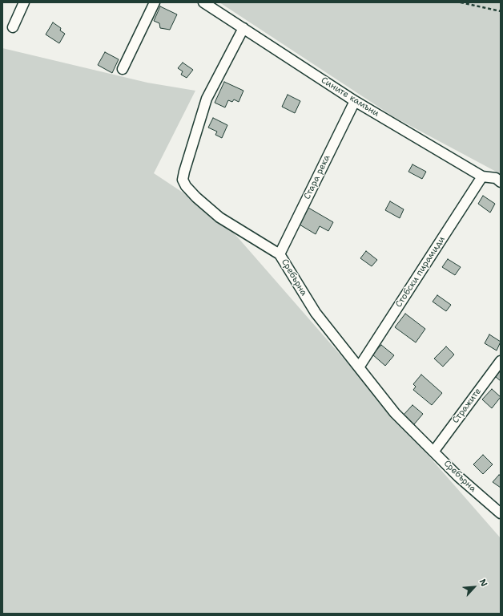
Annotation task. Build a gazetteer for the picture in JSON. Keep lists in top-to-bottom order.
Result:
{
  "streets": {
    "street": [
      "Сините камъни",
      "Стара река",
      "Стобски пирамиди",
      "Сребърна",
      "Стражите"
    ]
  },
  "crossings": [
    ["Сините камъни", "Стара река"],
    ["Сините камъни", "Стобски пирамиди"],
    ["Сините камъни", "Сребърна"],
    ["Стара река", "Сребърна"],
    ["Стобски пирамиди", "Сребърна"],
    ["Сребърна", "Стражите"]
  ],
  "north": "top right"
}
